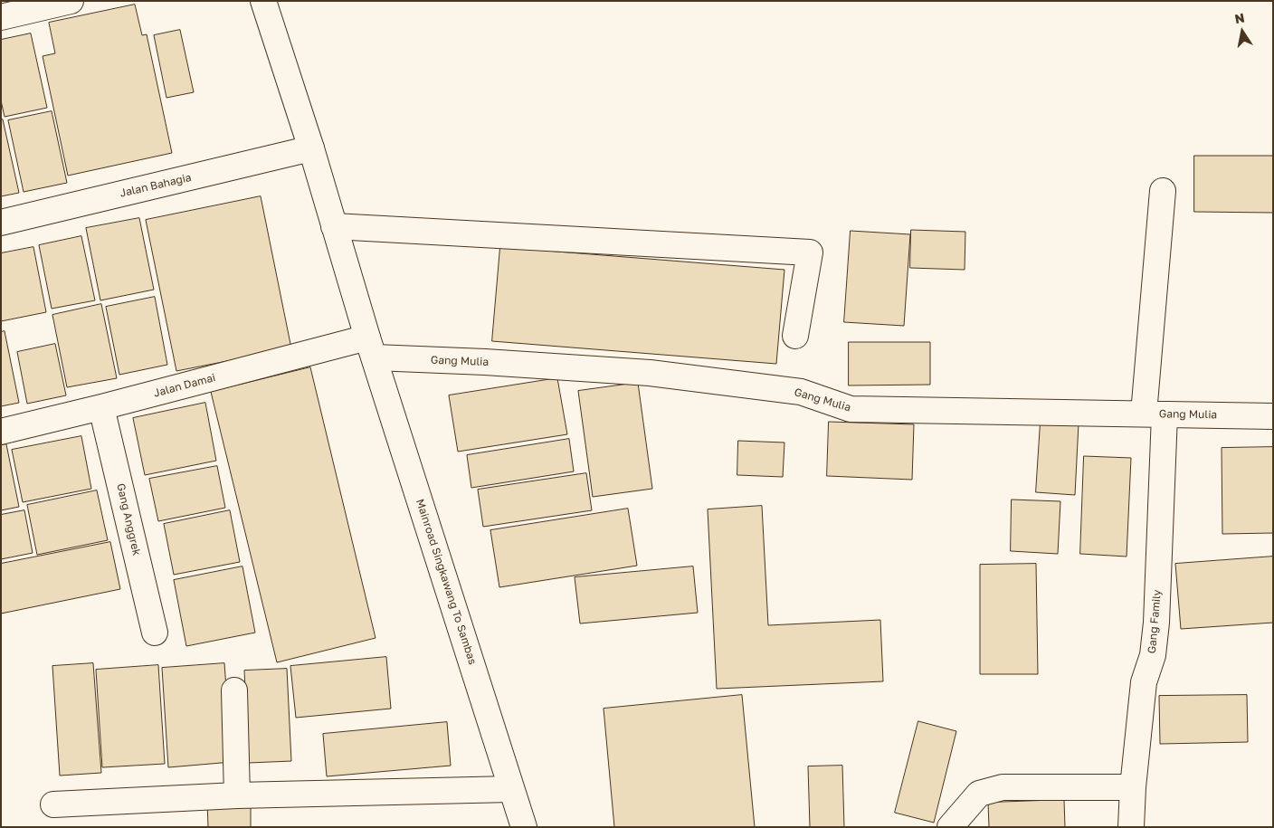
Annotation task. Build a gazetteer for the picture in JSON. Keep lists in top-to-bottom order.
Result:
{
  "streets": {
    "main road": [
      "Jalan Bahagia",
      "Gang Mulia",
      "Jalan Damai",
      "Gang Anggrek",
      "Mainroad Singkawang To Sambas",
      "Gang Family"
    ]
  },
  "crossings": [
    ["Jalan Bahagia", "Mainroad Singkawang To Sambas"],
    ["Gang Mulia", "Jalan Damai"],
    ["Gang Mulia", "Mainroad Singkawang To Sambas"],
    ["Gang Mulia", "Gang Family"],
    ["Jalan Damai", "Gang Anggrek"],
    ["Jalan Damai", "Mainroad Singkawang To Sambas"]
  ],
  "north": "top"
}
